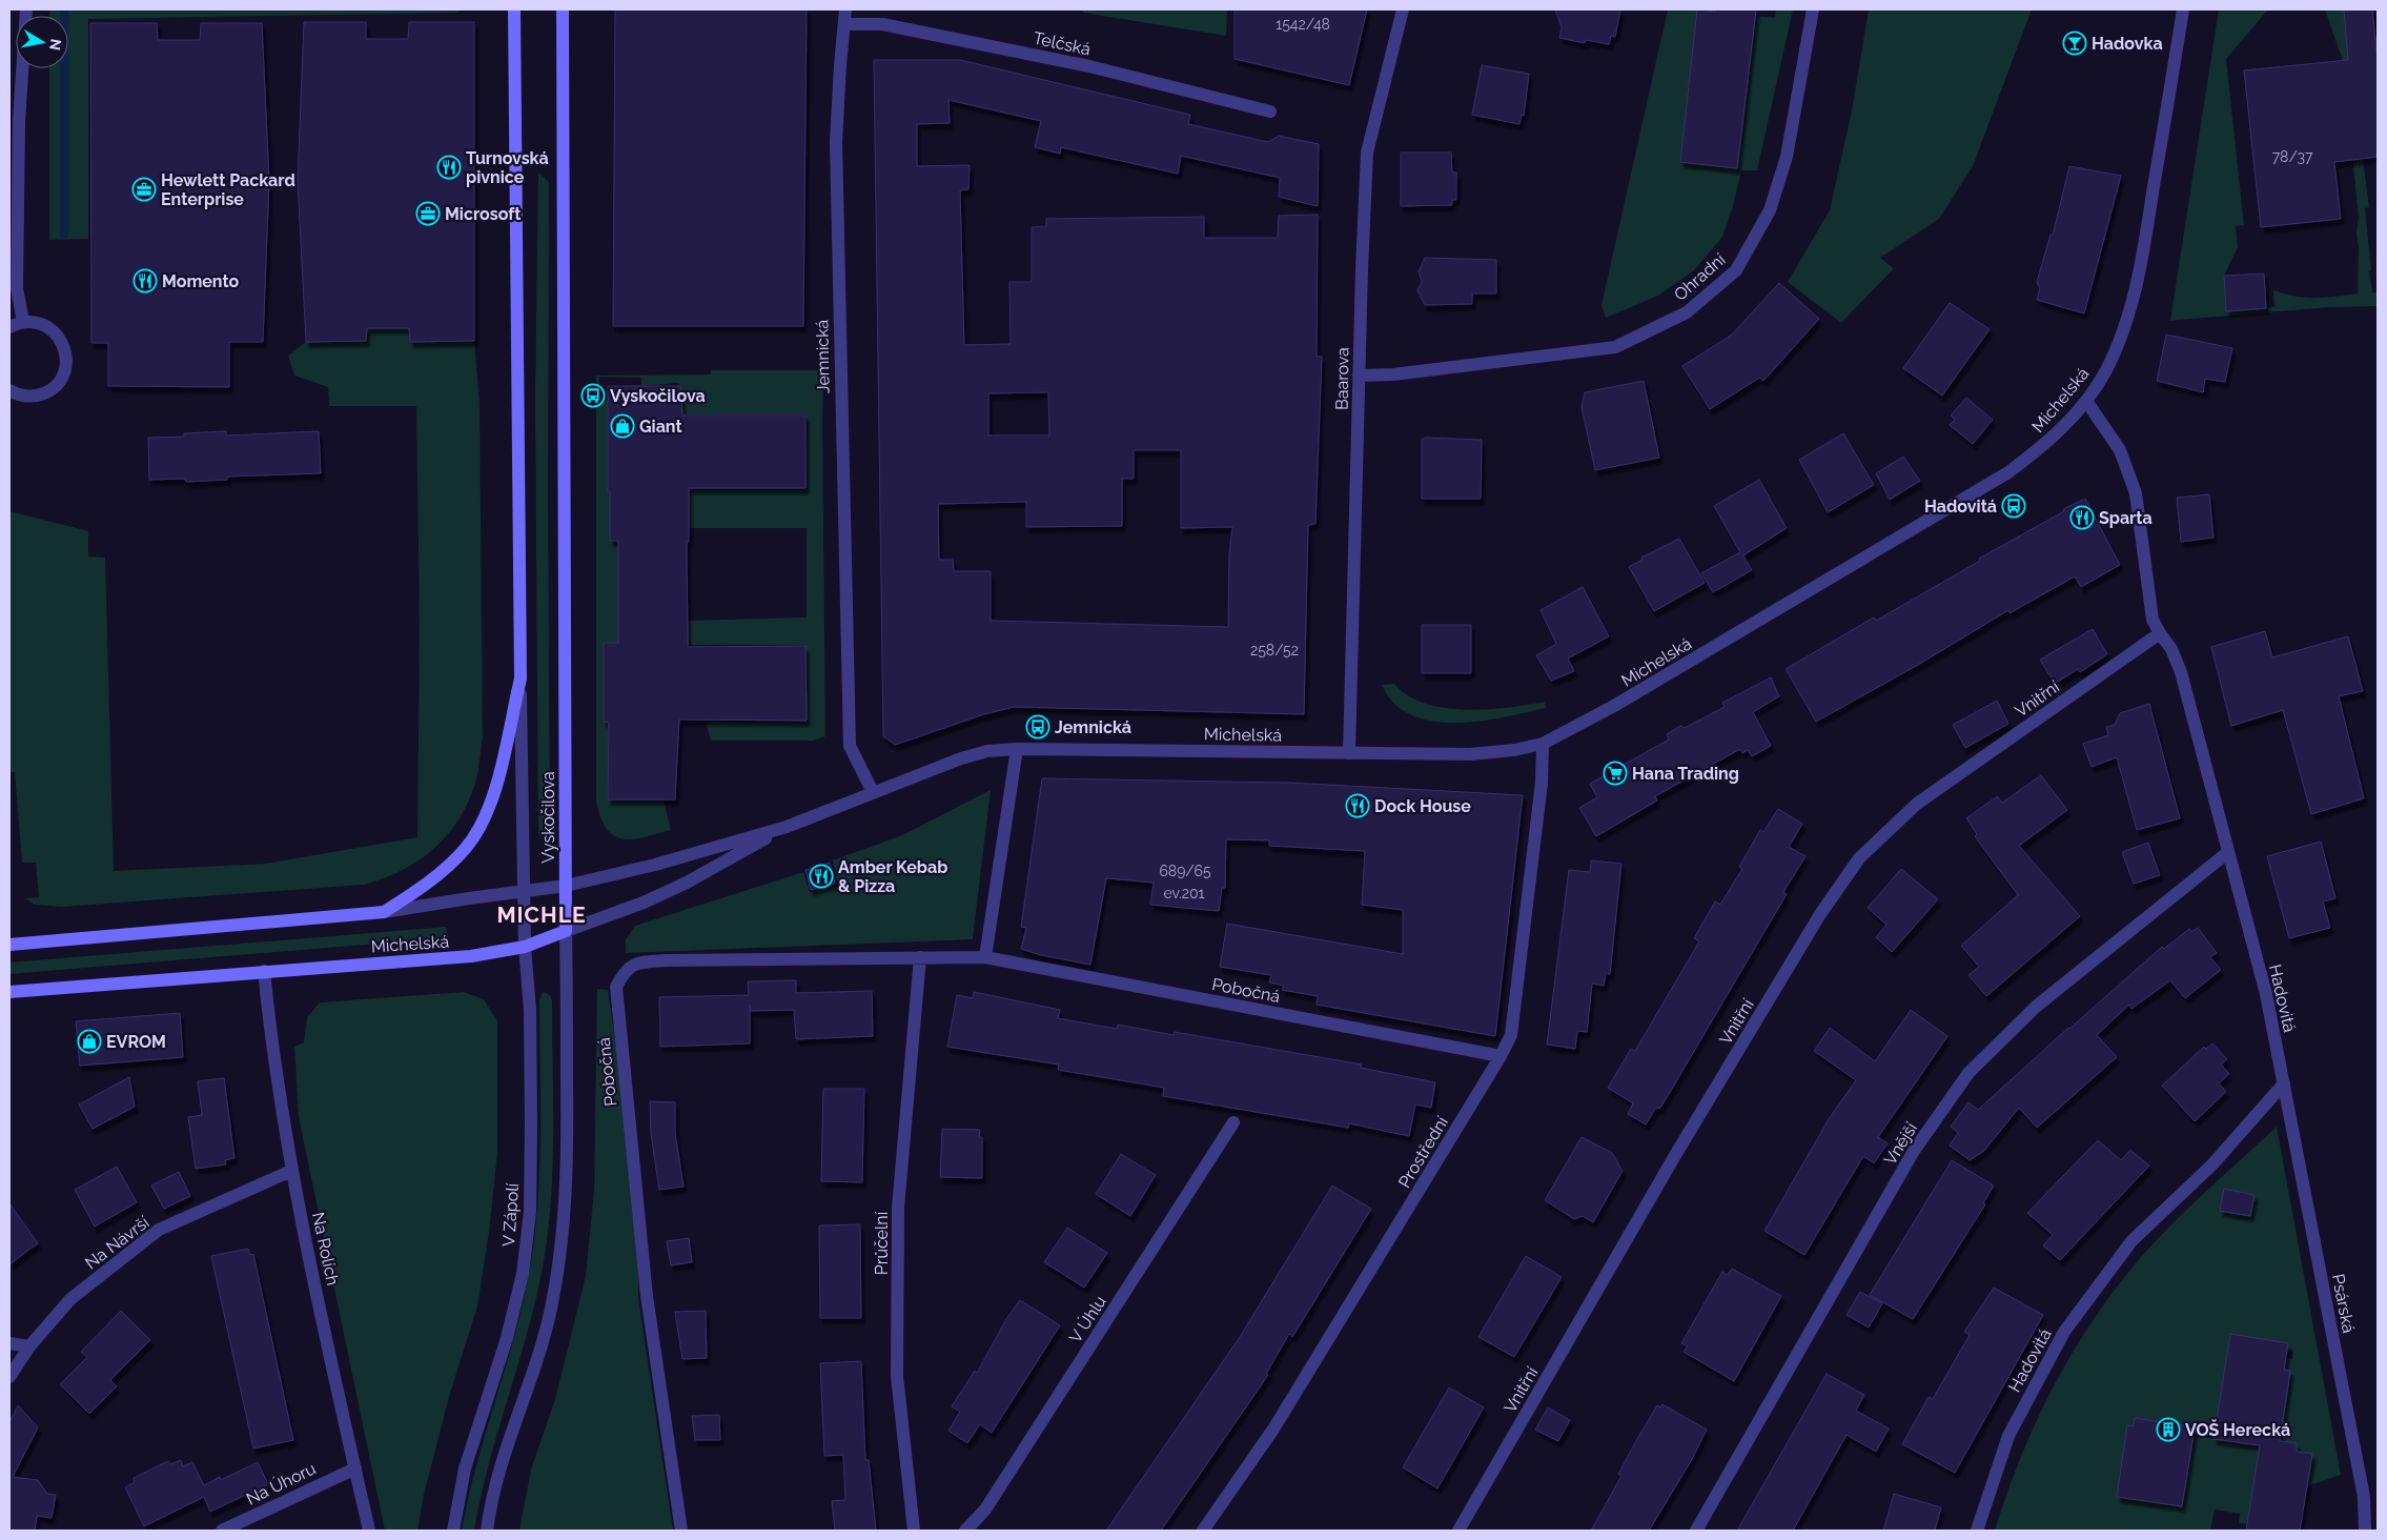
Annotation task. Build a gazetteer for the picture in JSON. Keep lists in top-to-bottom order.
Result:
{
  "streets": {
    "main road": ["Michelská", "Vyskočilova"],
    "street": [
      "Telčská",
      "Ohradní",
      "Jemnická",
      "Baarova",
      "Vnitřní",
      "Pobočná",
      "Hadovitá",
      "Vnější",
      "Prostřední",
      "V Zápolí",
      "Na Návrší",
      "Průčelní",
      "Na Rolích",
      "Psárská",
      "V Úhlu",
      "Na Úhoru"
    ]
  },
  "crossings": [
    ["Telčská", "Jemnická"],
    ["Ohradní", "Baarova"],
    ["Jemnická", "Michelská"],
    ["Baarova", "Michelská"],
    ["Michelská", "Vyskočilova"],
    ["Michelská", "Hadovitá"],
    ["Michelská", "Prostřední"],
    ["Michelská", "V Zápolí"],
    ["Michelská", "Na Rolích"],
    ["Vnitřní", "Hadovitá"],
    ["Vyskočilova", "V Zápolí"],
    ["Pobočná", "Prostřední"],
    ["Pobočná", "Průčelní"],
    ["Hadovitá", "Vnější"],
    ["Hadovitá", "Psárská"],
    ["Na Návrší", "Na Rolích"],
    ["Na Rolích", "Na Úhoru"]
  ],
  "districts": ["MICHLE"],
  "places": {
    "bar": ["Hadovka"],
    "restaurant": [
      "Turnovská pivnice",
      "Momento",
      "Sparta",
      "Dock House",
      "Amber Kebab & Pizza"
    ],
    "office": ["Hewlett Packard Enterprise", "Microsoft"],
    "bus stop": ["Vyskočilova", "Hadovitá", "Jemnická"],
    "shop": ["Giant", "EVROM"],
    "supermarket": ["Hana Trading"],
    "building": ["VOŠ Herecká"]
  },
  "house_numbers": [
    "1542/48",
    "78/37",
    "258/52",
    "689/65",
    "ev.201"
  ],
  "north": "right"
}
